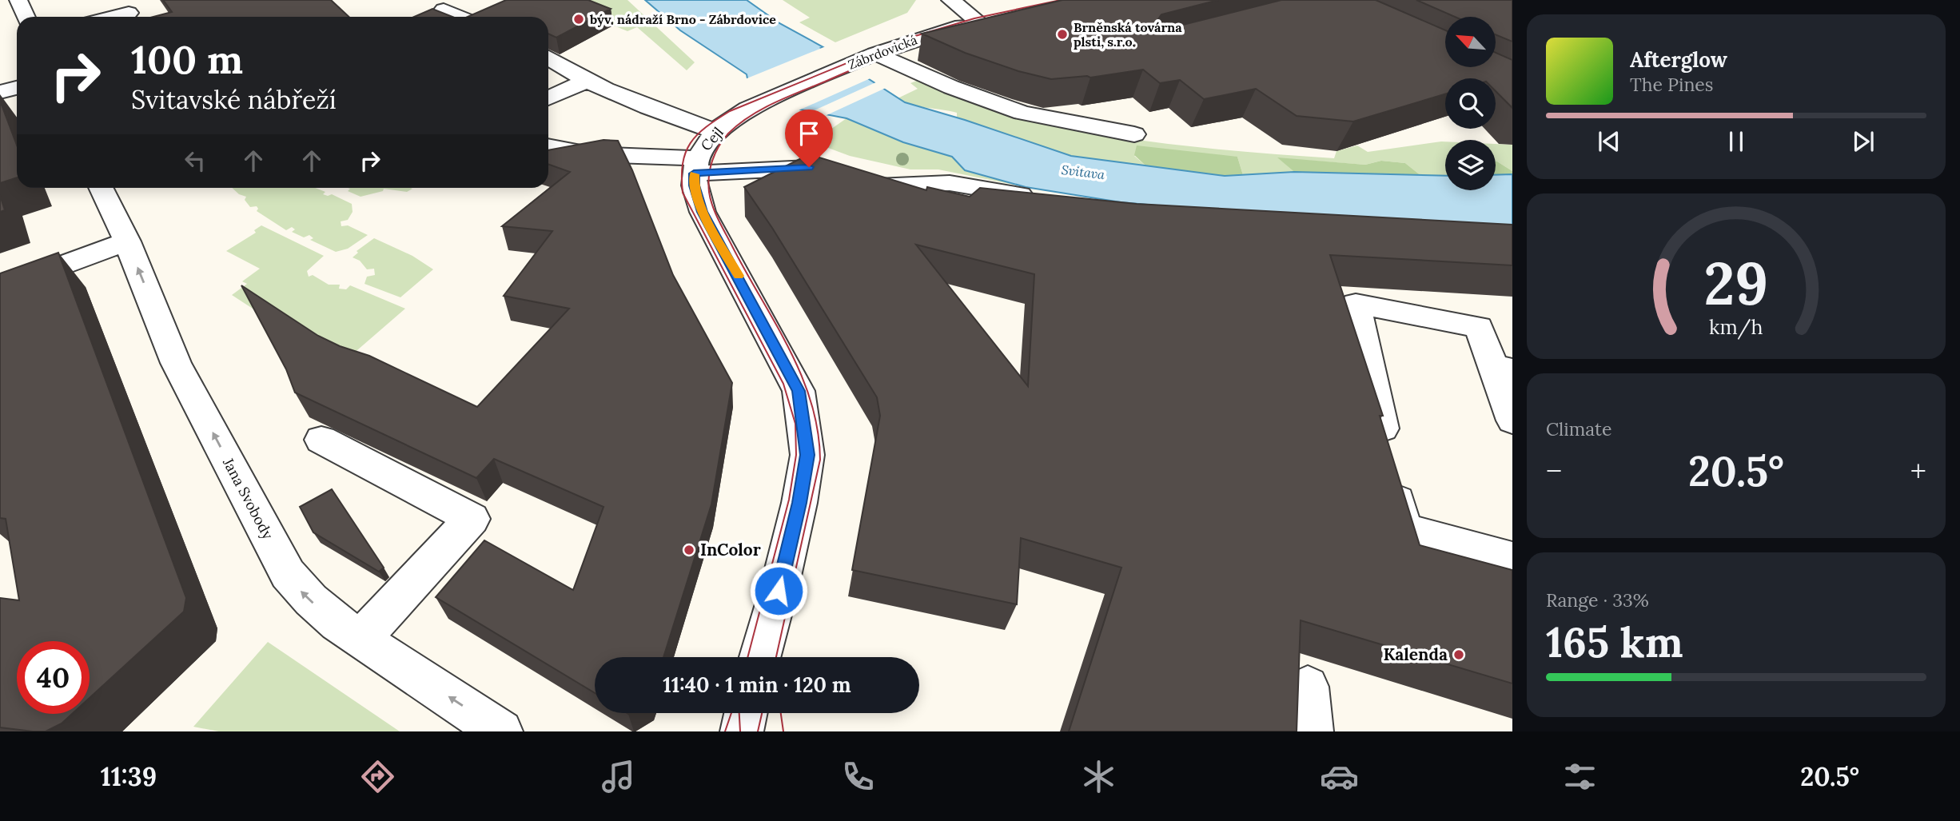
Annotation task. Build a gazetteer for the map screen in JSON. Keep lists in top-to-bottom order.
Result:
{
  "streets": {
    "street": ["Zábrdovická", "Cejl", "Jana Svobody"]
  },
  "crossings": [
    ["Zábrdovická", "Cejl"]
  ],
  "one_way": ["Jana Svobody"],
  "water": ["Svitava"],
  "places": [
    "býv. nádraží Brno - Zábrdovice",
    "Brněnská továrna plsti, s.r.o.",
    "InColor",
    "Kalenda"
  ],
  "north": "top left",
  "page": {
    "turn": ["100 m", "Svitavské nábřeží"],
    "song": ["Afterglow", "The Pines"],
    "tile": [
      "Climate",
      ["Range · 33%", "165 km"]
    ],
    "heat": ["−", "20.5°", "+"],
    "limit": "40",
    "trip": "11:40 · 1 min · 120 m",
    "tabs": ["11:39", "20.5°"],
    "gauge": ["29", "km/h"]
  }
}
